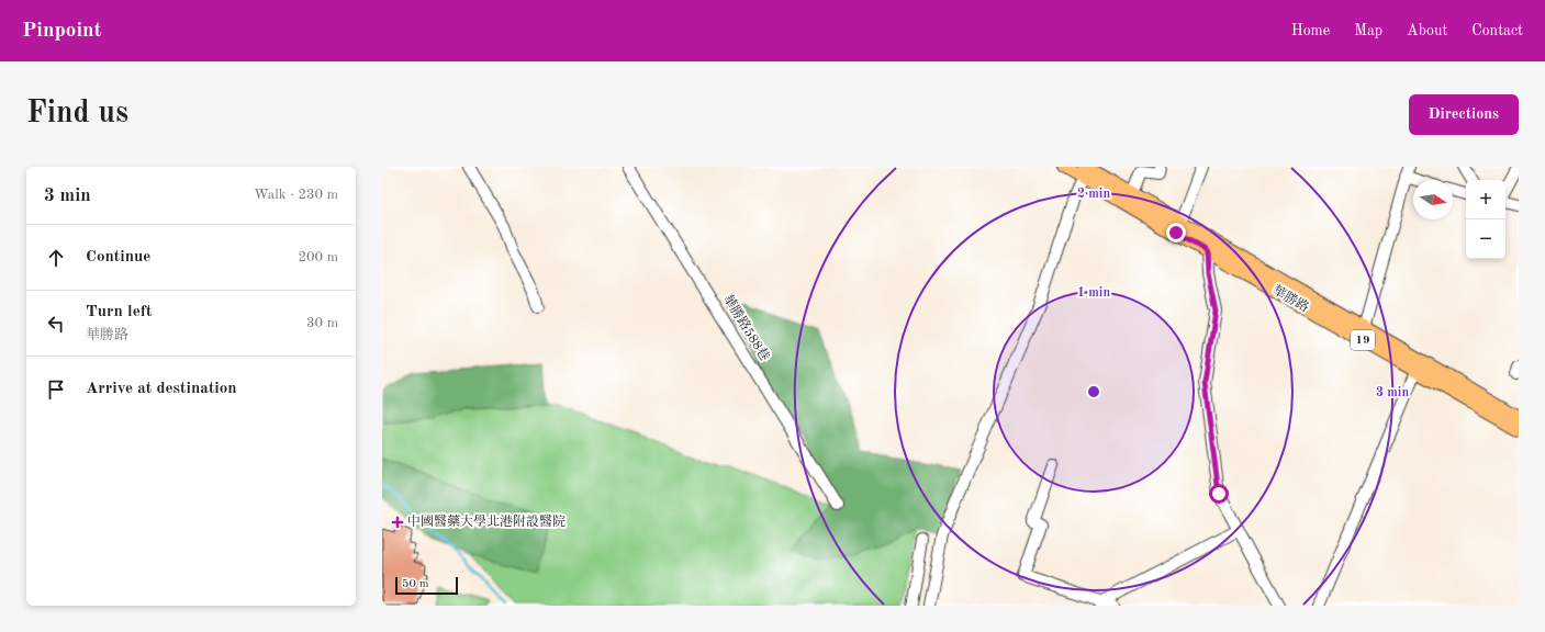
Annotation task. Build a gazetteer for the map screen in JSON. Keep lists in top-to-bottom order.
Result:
{
  "streets": {
    "main road": ["華勝路", "19"],
    "street": ["華勝路588巷"]
  },
  "places": {
    "health": ["中國醫藥大學北港附設醫院"]
  },
  "scale_bar": "50 m",
  "north": "right",
  "page": {
    "header": "Pinpoint",
    "nav": [
      "Home",
      "Map",
      "About",
      "Contact"
    ],
    "buttons": "Directions",
    "title": "Find us",
    "heading": ["3 min", "Walk · 230 m"],
    "map_buttons": ["+", "−"],
    "list": [
      ["Continue", "200 m"],
      ["Turn left", "華勝路", "30 m"],
      "Arrive at destination"
    ],
    "scale": "50 m"
  },
  "rings": ["2 min", "1 min", "3 min"]
}
